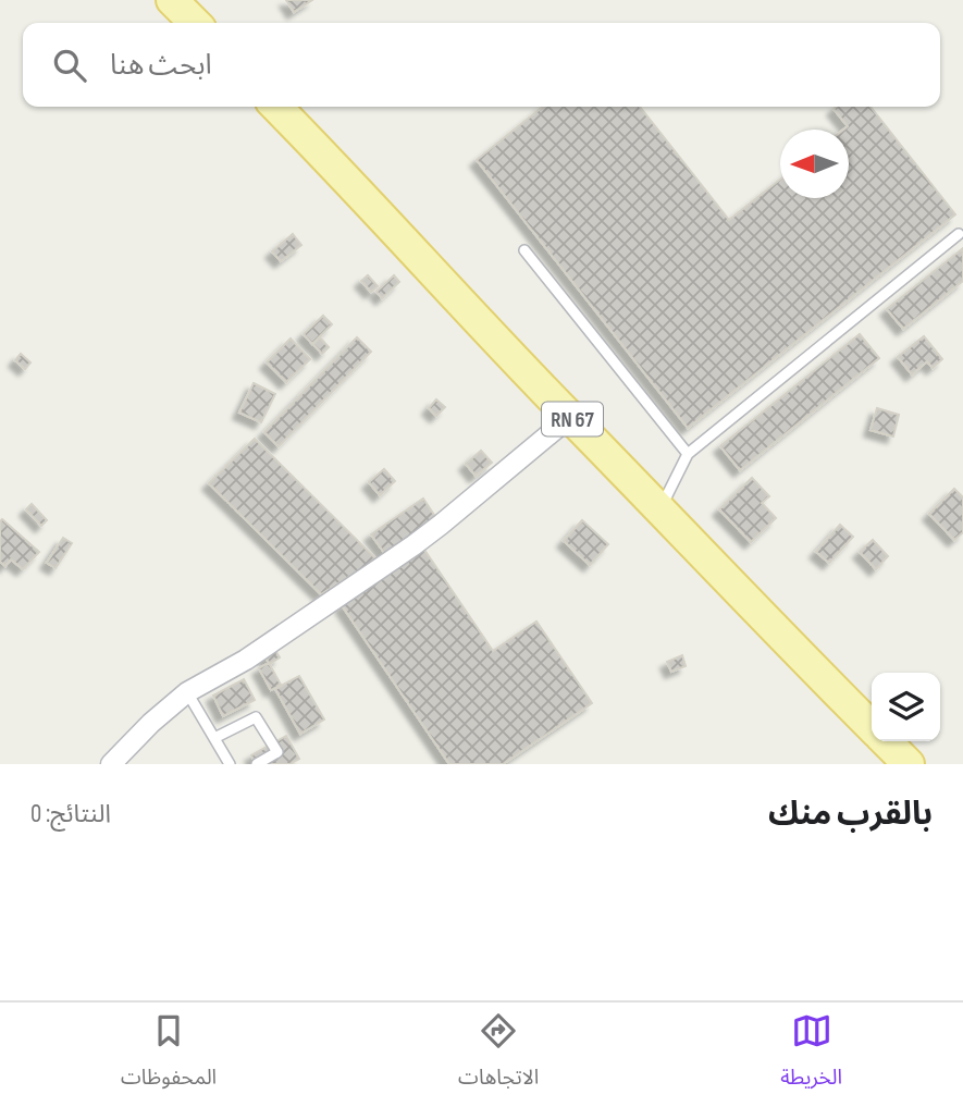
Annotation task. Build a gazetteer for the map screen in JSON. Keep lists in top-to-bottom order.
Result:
{
  "streets": {
    "main road": ["RN 67"]
  },
  "north": "left",
  "page": {
    "search": "ابحث هنا",
    "heading": ["بالقرب منك", "النتائج: 0"],
    "nav": ["الخريطة", "الاتجاهات", "المحفوظات"]
  }
}
